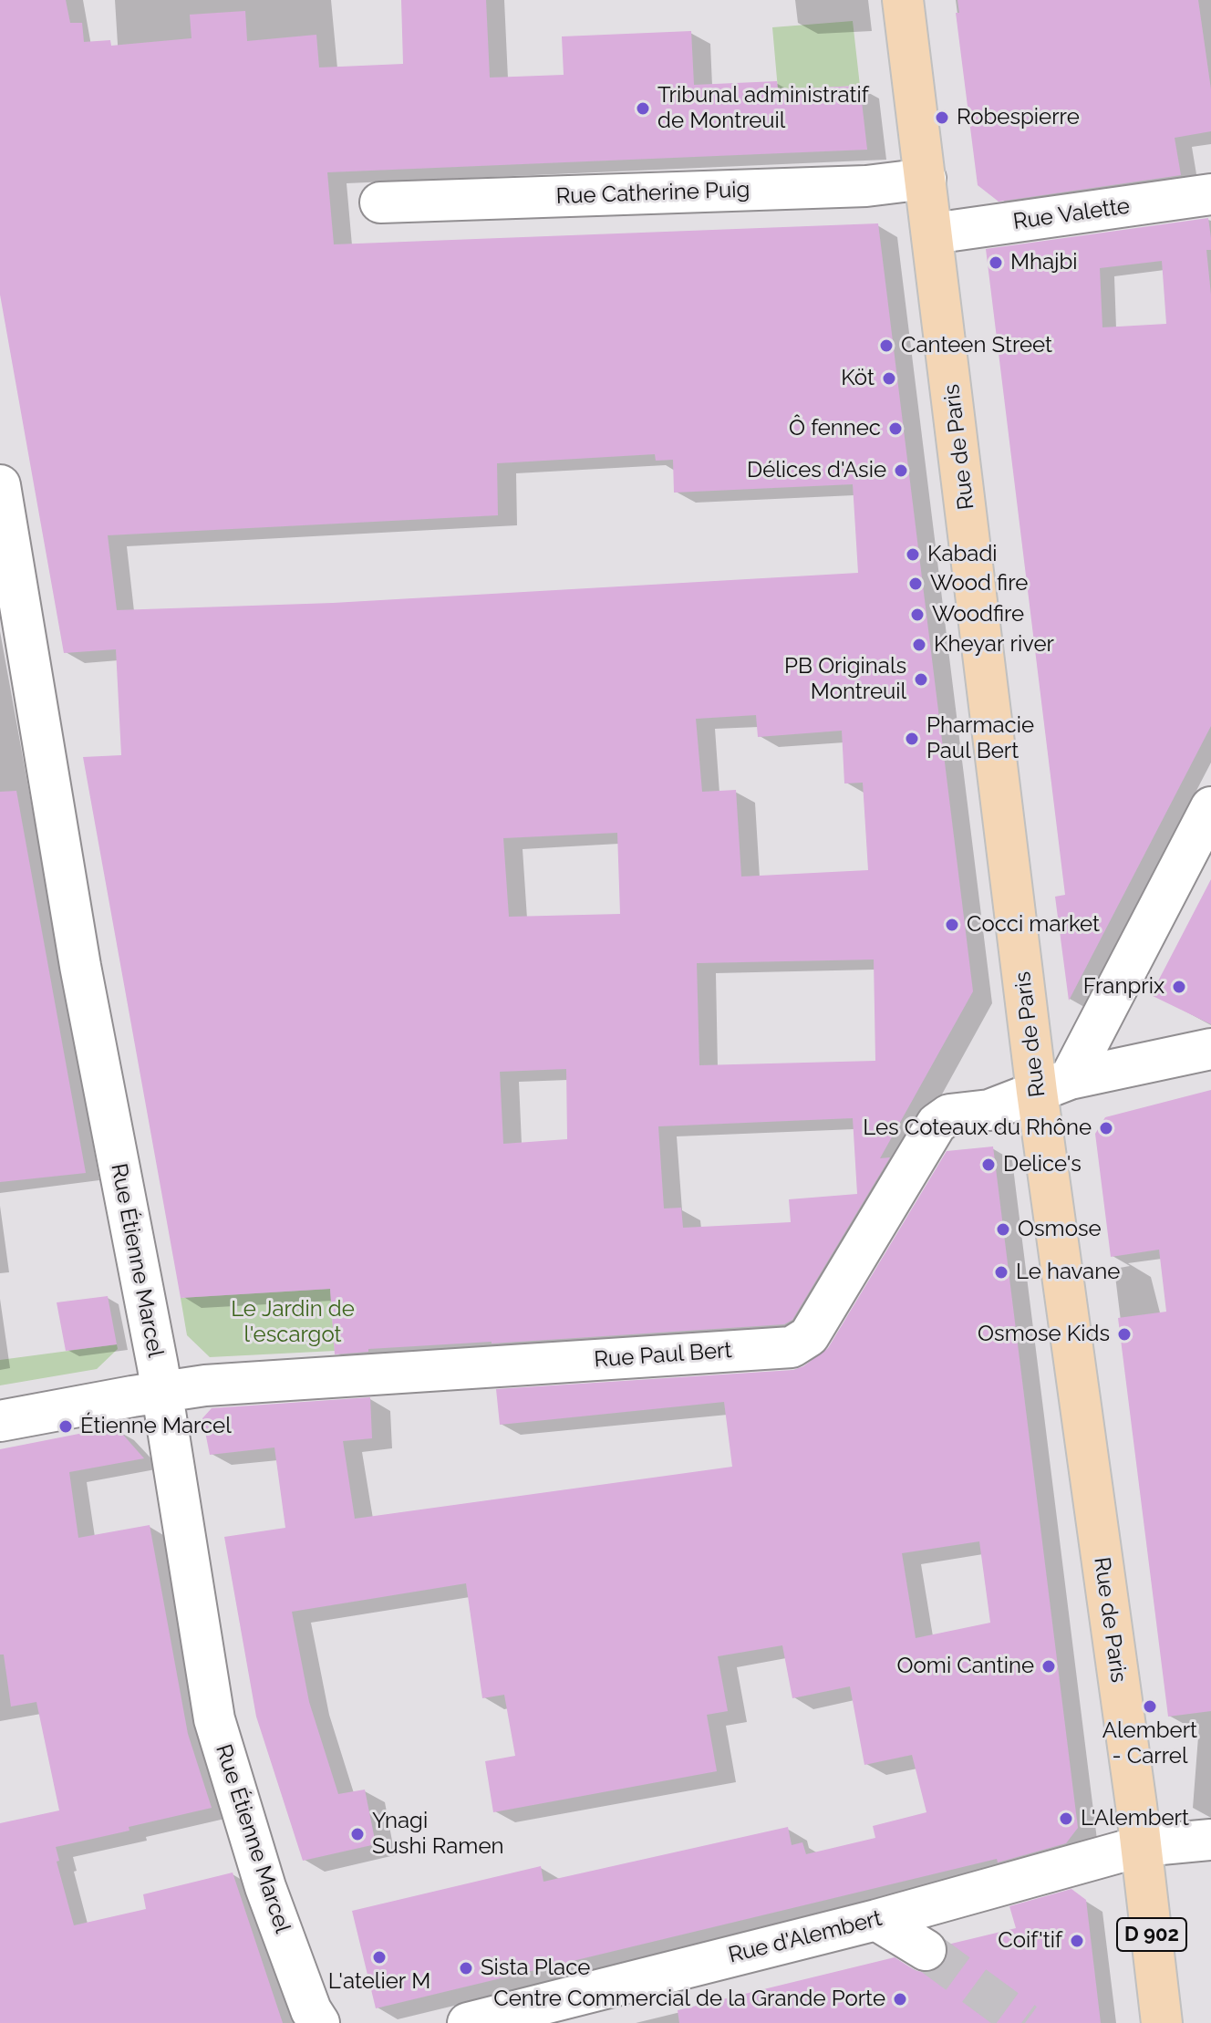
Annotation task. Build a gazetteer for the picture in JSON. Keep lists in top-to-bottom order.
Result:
{
  "streets": {
    "main road": ["Rue de Paris", "D 902"],
    "street": [
      "Rue Catherine Puig",
      "Rue Valette",
      "Rue Étienne Marcel",
      "Rue Paul Bert",
      "Rue d'Alembert"
    ]
  },
  "crossings": [
    ["Rue Catherine Puig", "Rue de Paris"],
    ["Rue Valette", "Rue de Paris"],
    ["Rue de Paris", "Rue Paul Bert"],
    ["Rue de Paris", "Rue d'Alembert"],
    ["Rue Étienne Marcel", "Rue Paul Bert"]
  ],
  "parks": ["Le Jardin de l'escargot"],
  "places": [
    "Tribunal administratif de Montreuil",
    "Robespierre",
    "Mhajbi",
    "Canteen Street",
    "Köt",
    "Ô fennec",
    "Délices d'Asie",
    "Kabadi",
    "Wood fire",
    "Woodfire",
    "Kheyar river",
    "PB Originals Montreuil",
    "Pharmacie Paul Bert",
    "Cocci market",
    "Franprix",
    "Les Coteaux du Rhône",
    "Delice's",
    "Osmose",
    "Le havane",
    "Osmose Kids",
    "Étienne Marcel",
    "Oomi Cantine",
    "Alembert - Carrel",
    "L'Alembert",
    "Ynagi Sushi Ramen",
    "Coif'tif",
    "L'atelier M",
    "Sista Place",
    "Centre Commercial de la Grande Porte"
  ]
}
